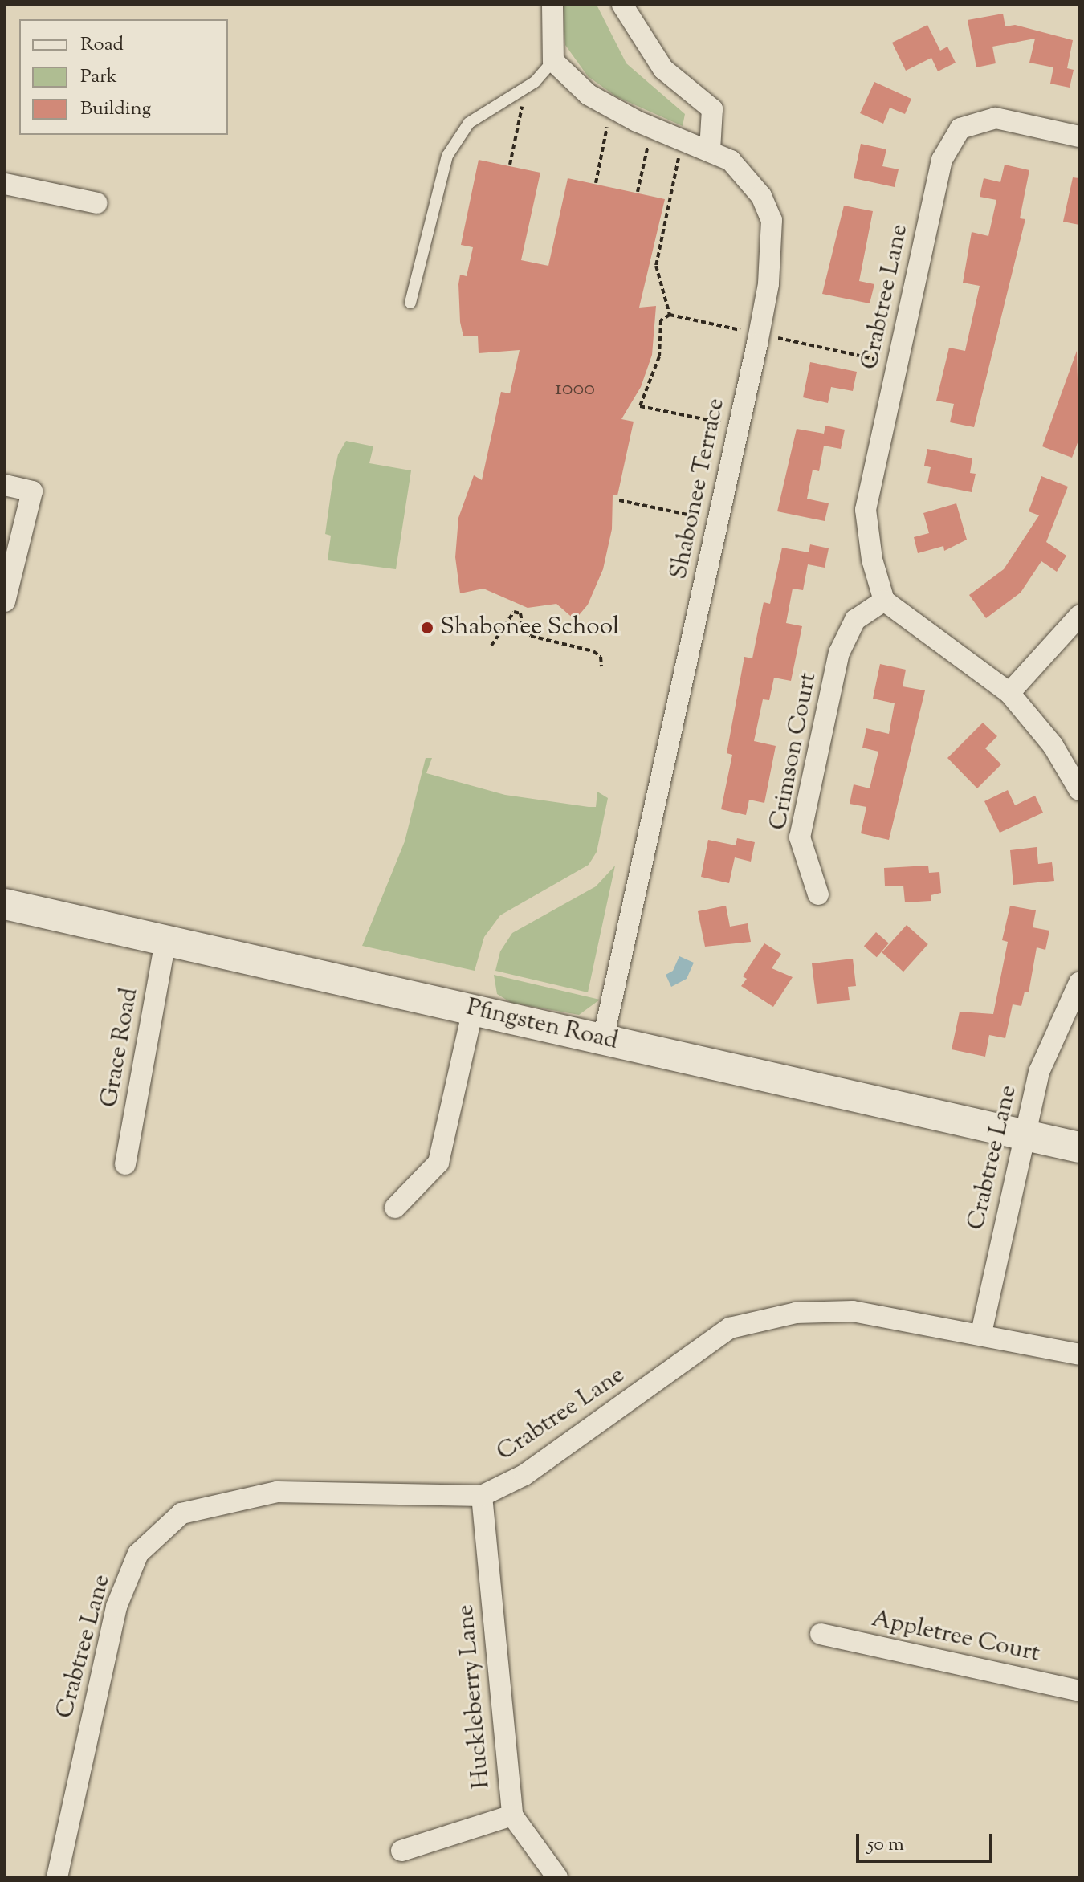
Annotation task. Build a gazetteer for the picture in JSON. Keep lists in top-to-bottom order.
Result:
{
  "streets": {
    "main road": ["Pfingsten Road"],
    "street": [
      "Crabtree Lane",
      "Shabonee Terrace",
      "Crimson Court",
      "Grace Road",
      "Appletree Court",
      "Huckleberry Lane"
    ]
  },
  "crossings": [
    ["Crabtree Lane", "Crimson Court"],
    ["Crabtree Lane", "Pfingsten Road"],
    ["Crabtree Lane", "Huckleberry Lane"],
    ["Shabonee Terrace", "Pfingsten Road"],
    ["Pfingsten Road", "Grace Road"]
  ],
  "places": ["Shabonee School"],
  "house_numbers": ["1000"],
  "legend": ["Road", "Park", "Building"],
  "scale_bar": "50 m"
}
